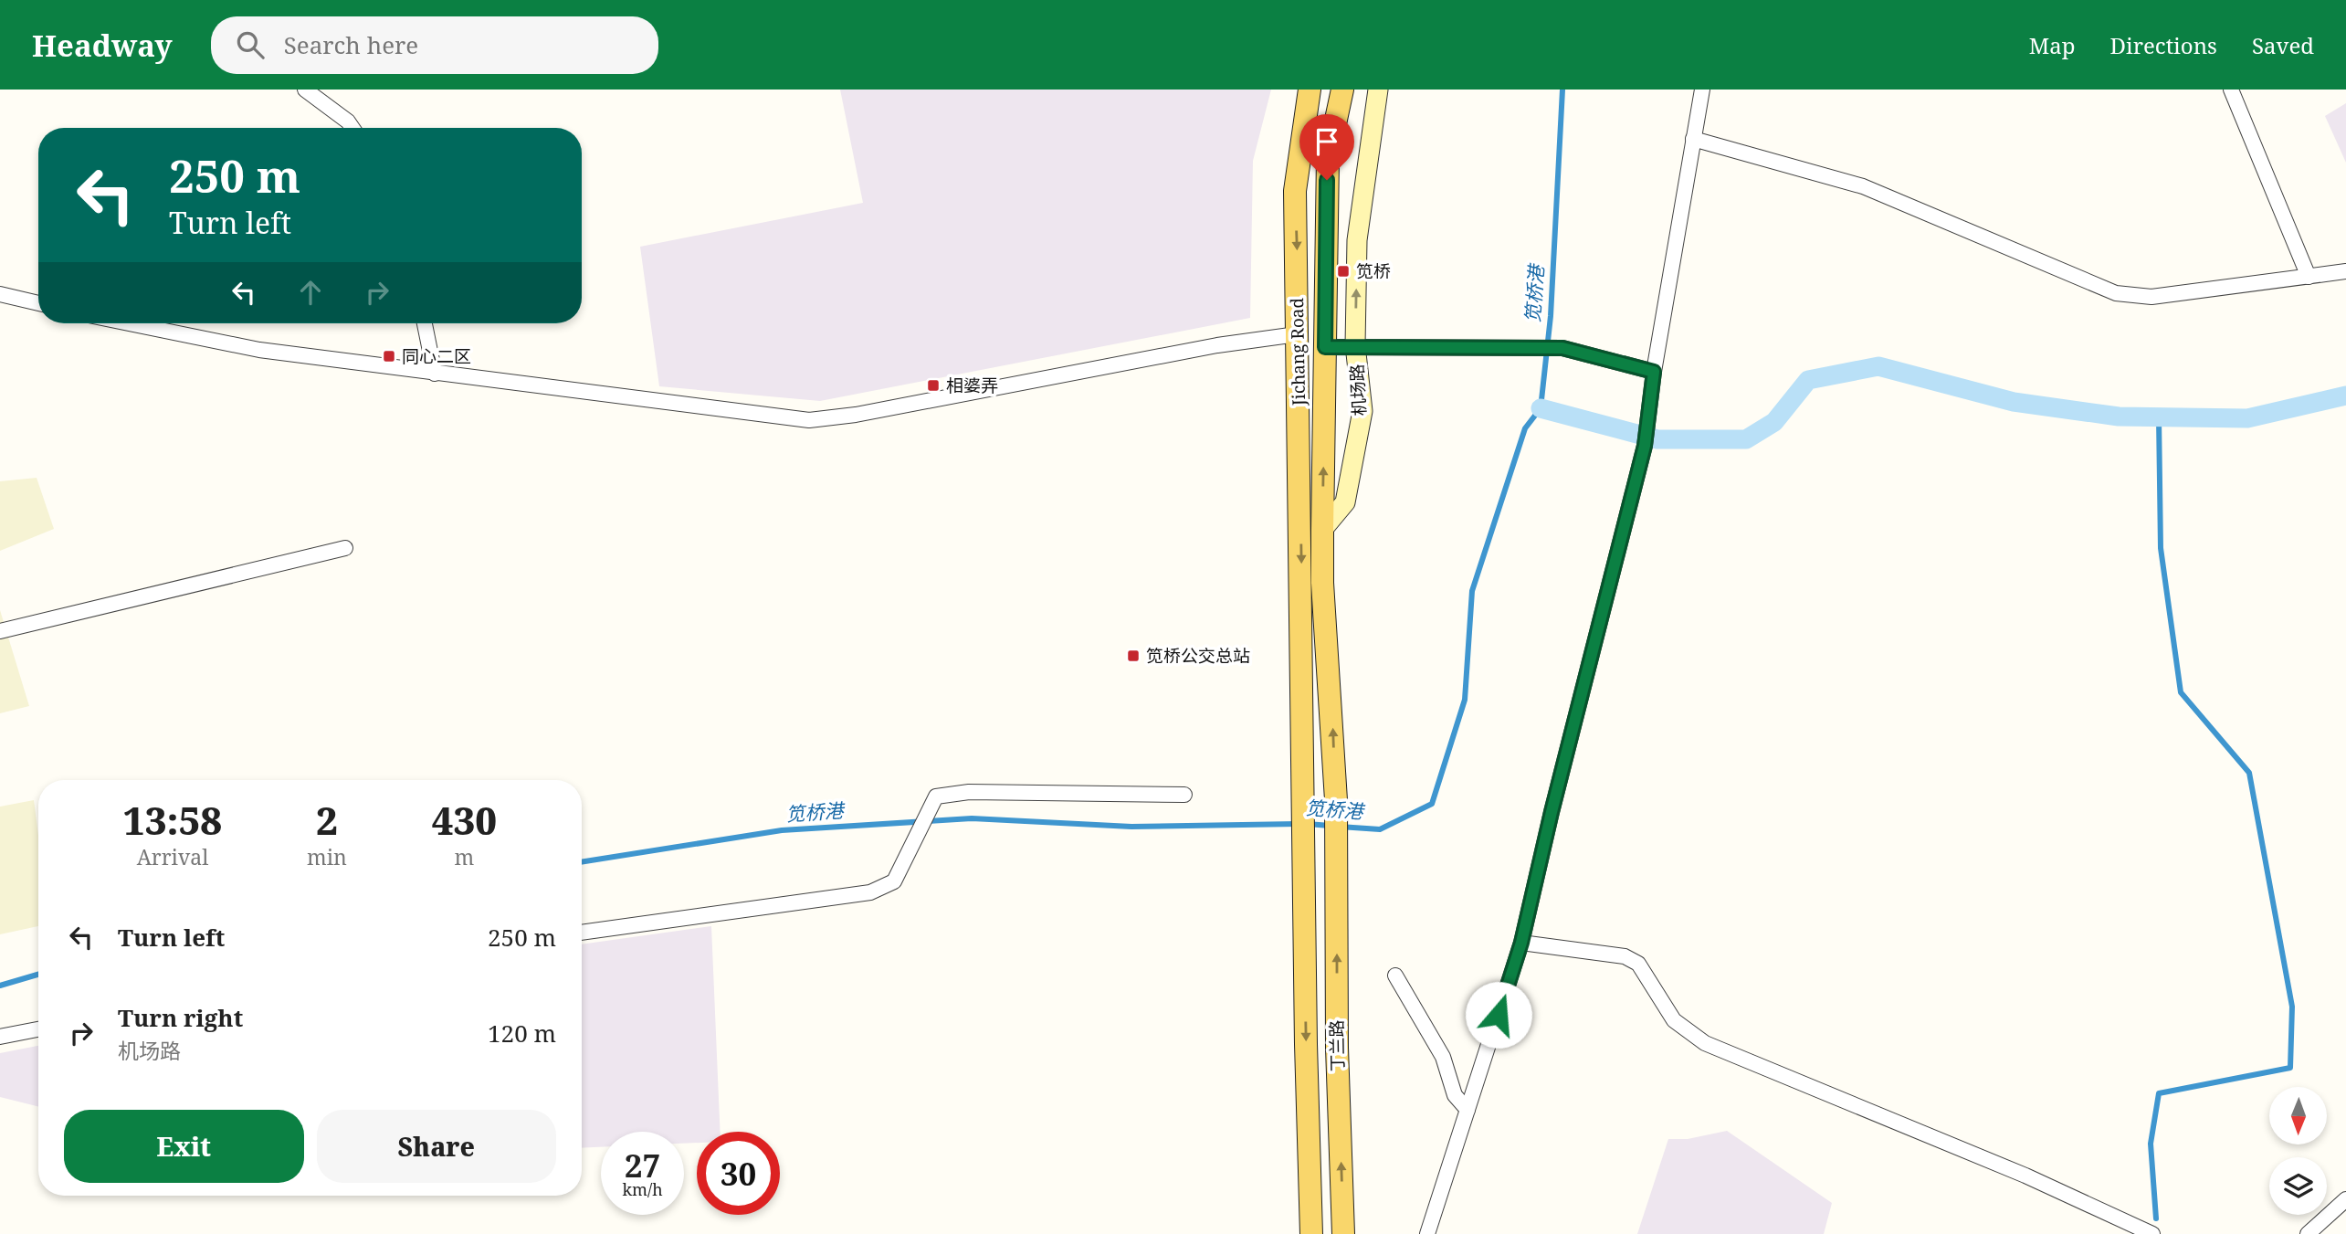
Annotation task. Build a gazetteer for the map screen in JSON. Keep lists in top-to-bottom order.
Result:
{
  "streets": {
    "main road": ["Jichang Road", "机场路", "丁兰路"]
  },
  "crossings": [
    ["Jichang Road", "丁兰路"],
    ["机场路", "丁兰路"]
  ],
  "one_way": ["Jichang Road"],
  "water": ["笕桥港"],
  "places": {
    "transit": [
      "笕桥",
      "同心二区",
      "相婆弄",
      "笕桥公交总站"
    ]
  },
  "north": "bottom",
  "page": {
    "header": "Headway",
    "search": "Search here",
    "nav": ["Map", "Directions", "Saved"],
    "turn": ["250 m", "Turn left"],
    "eta": [
      "13:58",
      "Arrival",
      "2",
      "min",
      "430",
      "m"
    ],
    "list": [
      {
        "name": "Turn left",
        "value": "250 m"
      },
      {
        "name": "Turn right",
        "note": "机场路",
        "value": "120 m"
      }
    ],
    "buttons": ["Exit", "Share"],
    "speed": "27 km/h",
    "limit": "30"
  }
}
